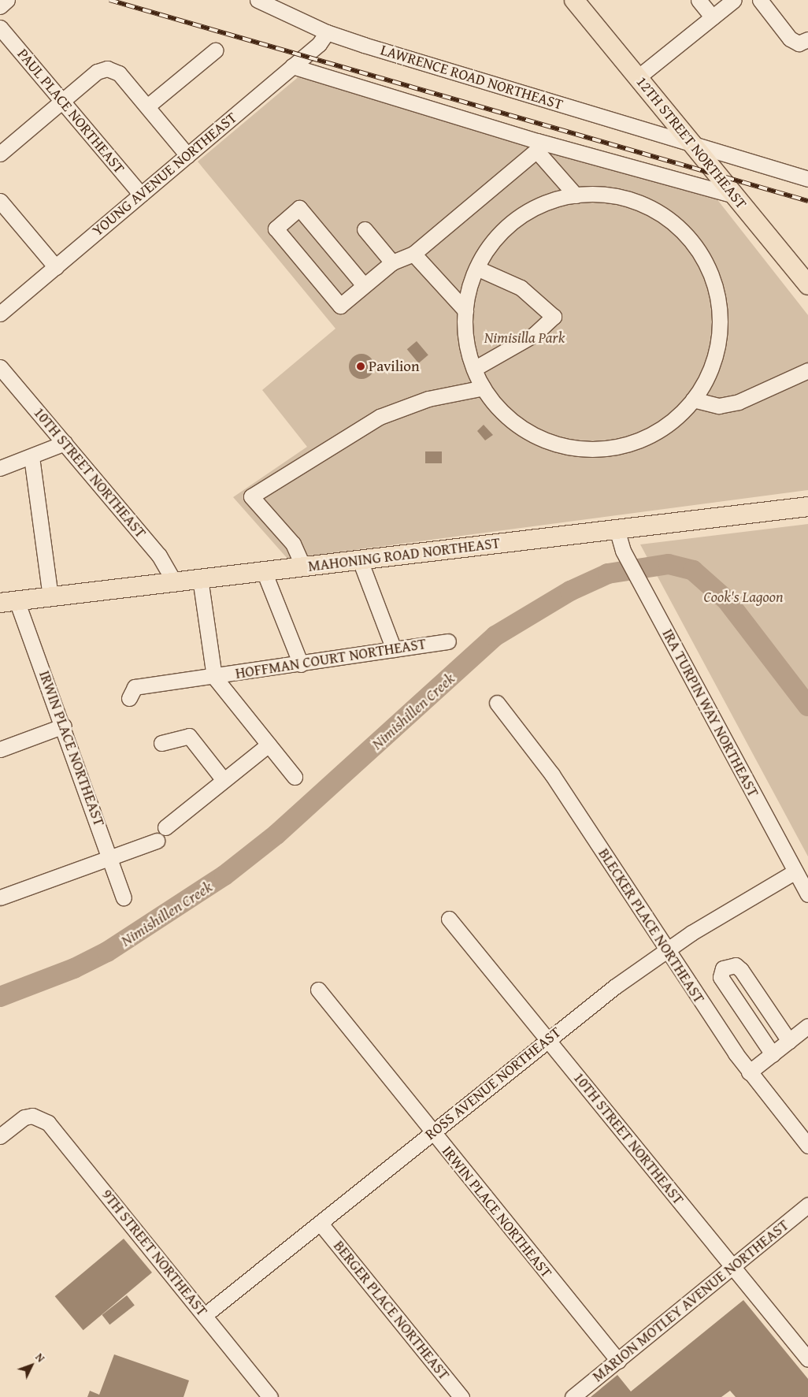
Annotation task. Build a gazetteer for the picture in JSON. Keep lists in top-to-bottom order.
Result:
{
  "streets": {
    "main road": ["12TH STREET NORTHEAST", "MAHONING ROAD NORTHEAST"],
    "street": [
      "LAWRENCE ROAD NORTHEAST",
      "PAUL PLACE NORTHEAST",
      "YOUNG AVENUE NORTHEAST",
      "10TH STREET NORTHEAST",
      "HOFFMAN COURT NORTHEAST",
      "IRA TURPIN WAY NORTHEAST",
      "IRWIN PLACE NORTHEAST",
      "BLECKER PLACE NORTHEAST",
      "ROSS AVENUE NORTHEAST",
      "9TH STREET NORTHEAST",
      "MARION MOTLEY AVENUE NORTHEAST",
      "BERGER PLACE NORTHEAST"
    ]
  },
  "crossings": [
    ["LAWRENCE ROAD NORTHEAST", "12TH STREET NORTHEAST"],
    ["LAWRENCE ROAD NORTHEAST", "YOUNG AVENUE NORTHEAST"],
    ["PAUL PLACE NORTHEAST", "YOUNG AVENUE NORTHEAST"],
    ["10TH STREET NORTHEAST", "MAHONING ROAD NORTHEAST"],
    ["10TH STREET NORTHEAST", "ROSS AVENUE NORTHEAST"],
    ["10TH STREET NORTHEAST", "MARION MOTLEY AVENUE NORTHEAST"],
    ["MAHONING ROAD NORTHEAST", "IRA TURPIN WAY NORTHEAST"],
    ["MAHONING ROAD NORTHEAST", "IRWIN PLACE NORTHEAST"],
    ["IRA TURPIN WAY NORTHEAST", "ROSS AVENUE NORTHEAST"],
    ["IRWIN PLACE NORTHEAST", "ROSS AVENUE NORTHEAST"],
    ["IRWIN PLACE NORTHEAST", "MARION MOTLEY AVENUE NORTHEAST"],
    ["BLECKER PLACE NORTHEAST", "ROSS AVENUE NORTHEAST"],
    ["ROSS AVENUE NORTHEAST", "9TH STREET NORTHEAST"],
    ["ROSS AVENUE NORTHEAST", "BERGER PLACE NORTHEAST"]
  ],
  "water": ["Nimishillen Creek"],
  "parks": ["Nimisilla Park", "Cook's Lagoon"],
  "places": ["Pavilion"],
  "north": "top right"
}
